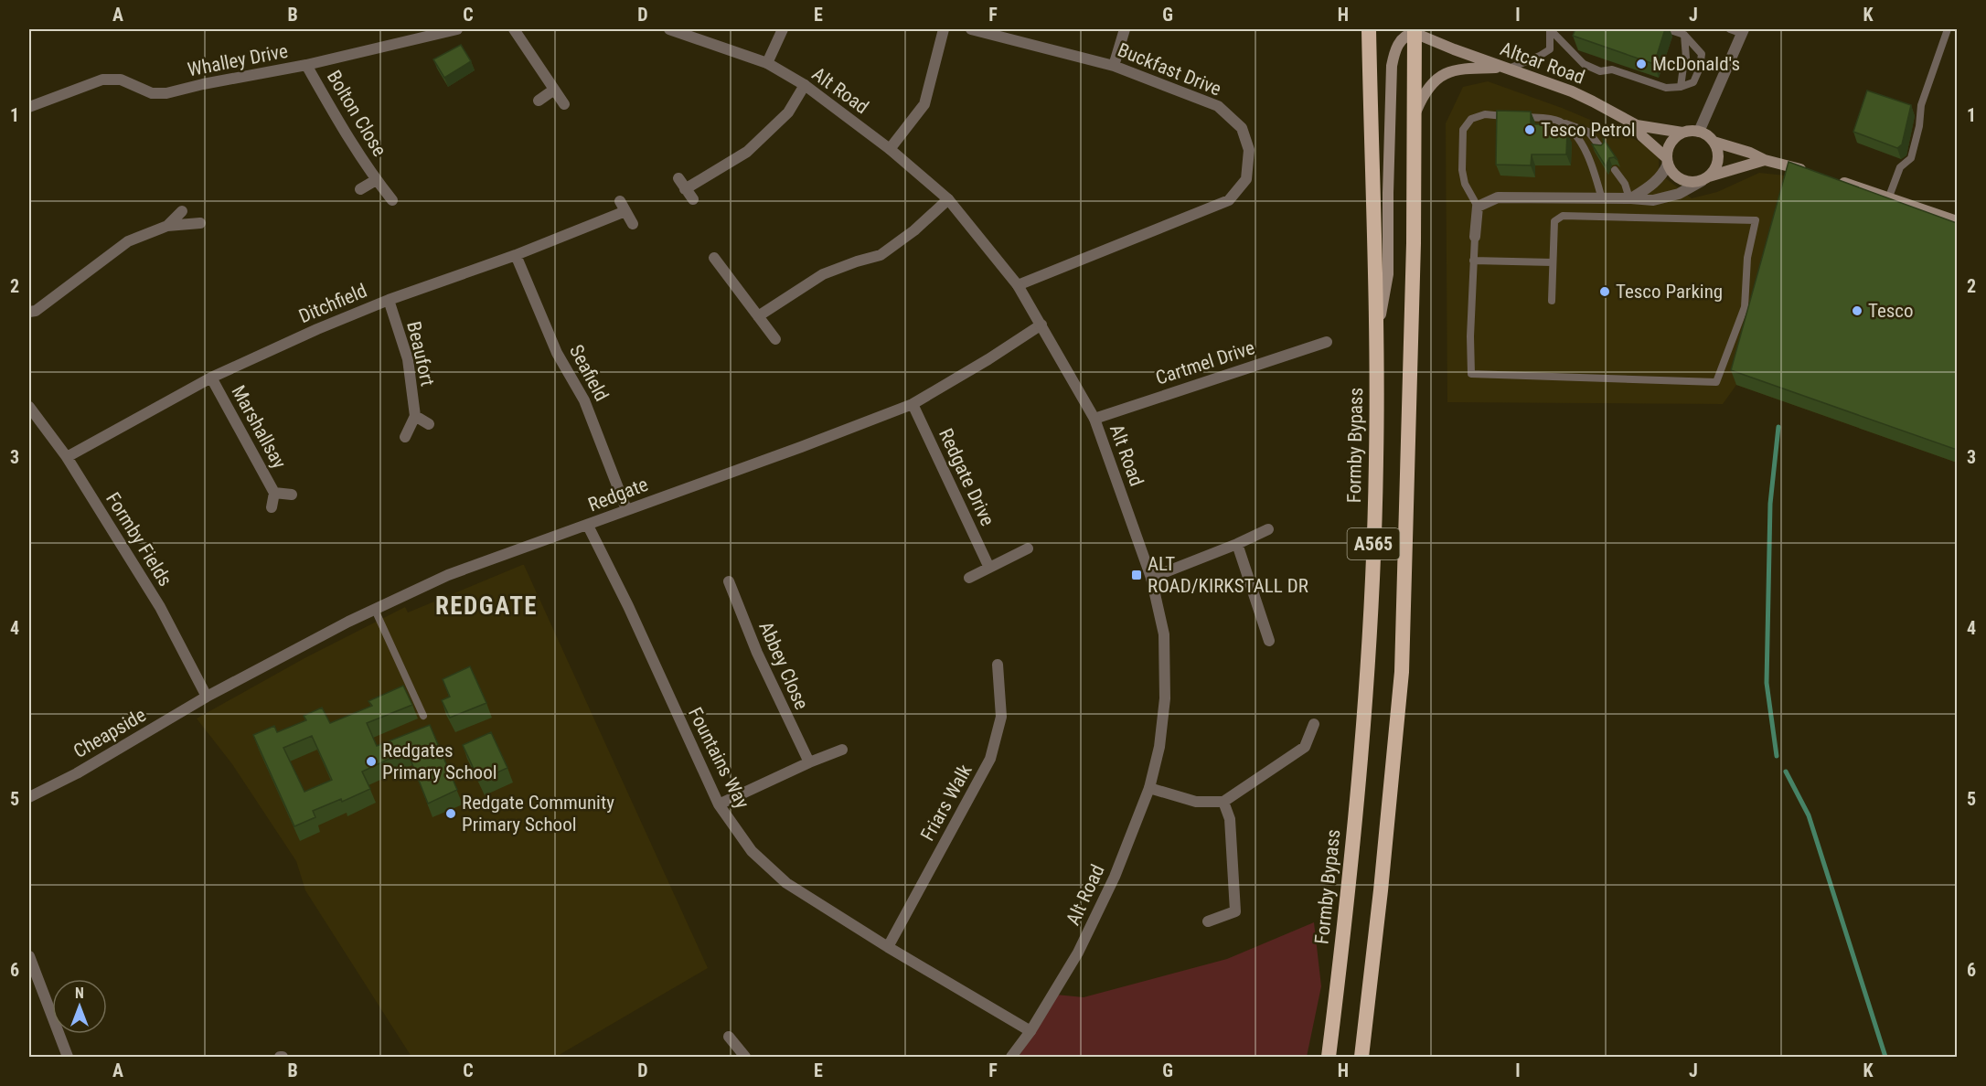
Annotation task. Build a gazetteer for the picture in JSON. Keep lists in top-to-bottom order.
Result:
{
  "streets": {
    "highway": ["Formby Bypass", "A565"],
    "main road": ["Altcar Road"],
    "street": [
      "Whalley Drive",
      "Buckfast Drive",
      "Alt Road",
      "Bolton Close",
      "Ditchfield",
      "Beaufort",
      "Cartmel Drive",
      "Seafield",
      "Marshallsay",
      "Redgate Drive",
      "Redgate",
      "Formby Fields",
      "Abbey Close",
      "Cheapside",
      "Fountains Way",
      "Friars Walk"
    ]
  },
  "crossings": [
    ["Whalley Drive", "Bolton Close"],
    ["Altcar Road", "A565"],
    ["Buckfast Drive", "Alt Road"],
    ["Alt Road", "Cartmel Drive"],
    ["Alt Road", "Redgate"],
    ["Alt Road", "Fountains Way"],
    ["Ditchfield", "Beaufort"],
    ["Ditchfield", "Seafield"],
    ["Ditchfield", "Marshallsay"],
    ["Ditchfield", "Formby Fields"],
    ["Seafield", "Redgate"],
    ["Redgate Drive", "Redgate"],
    ["Redgate", "Formby Fields"],
    ["Redgate", "Cheapside"],
    ["Redgate", "Fountains Way"],
    ["Formby Fields", "Cheapside"],
    ["Fountains Way", "Friars Walk"]
  ],
  "districts": ["REDGATE"],
  "places": {
    "other": [
      "McDonald's",
      "Tesco Petrol",
      "Tesco Parking",
      "Tesco",
      "Redgates Primary School",
      "Redgate Community Primary School"
    ],
    "transit": ["ALT ROAD/KIRKSTALL DR"]
  },
  "north": "top",
  "grid": {
    "columns": [
      "A",
      "B",
      "C",
      "D",
      "E",
      "F",
      "G",
      "H",
      "I",
      "J",
      "K"
    ],
    "rows": [
      "1",
      "2",
      "3",
      "4",
      "5",
      "6"
    ]
  }
}
